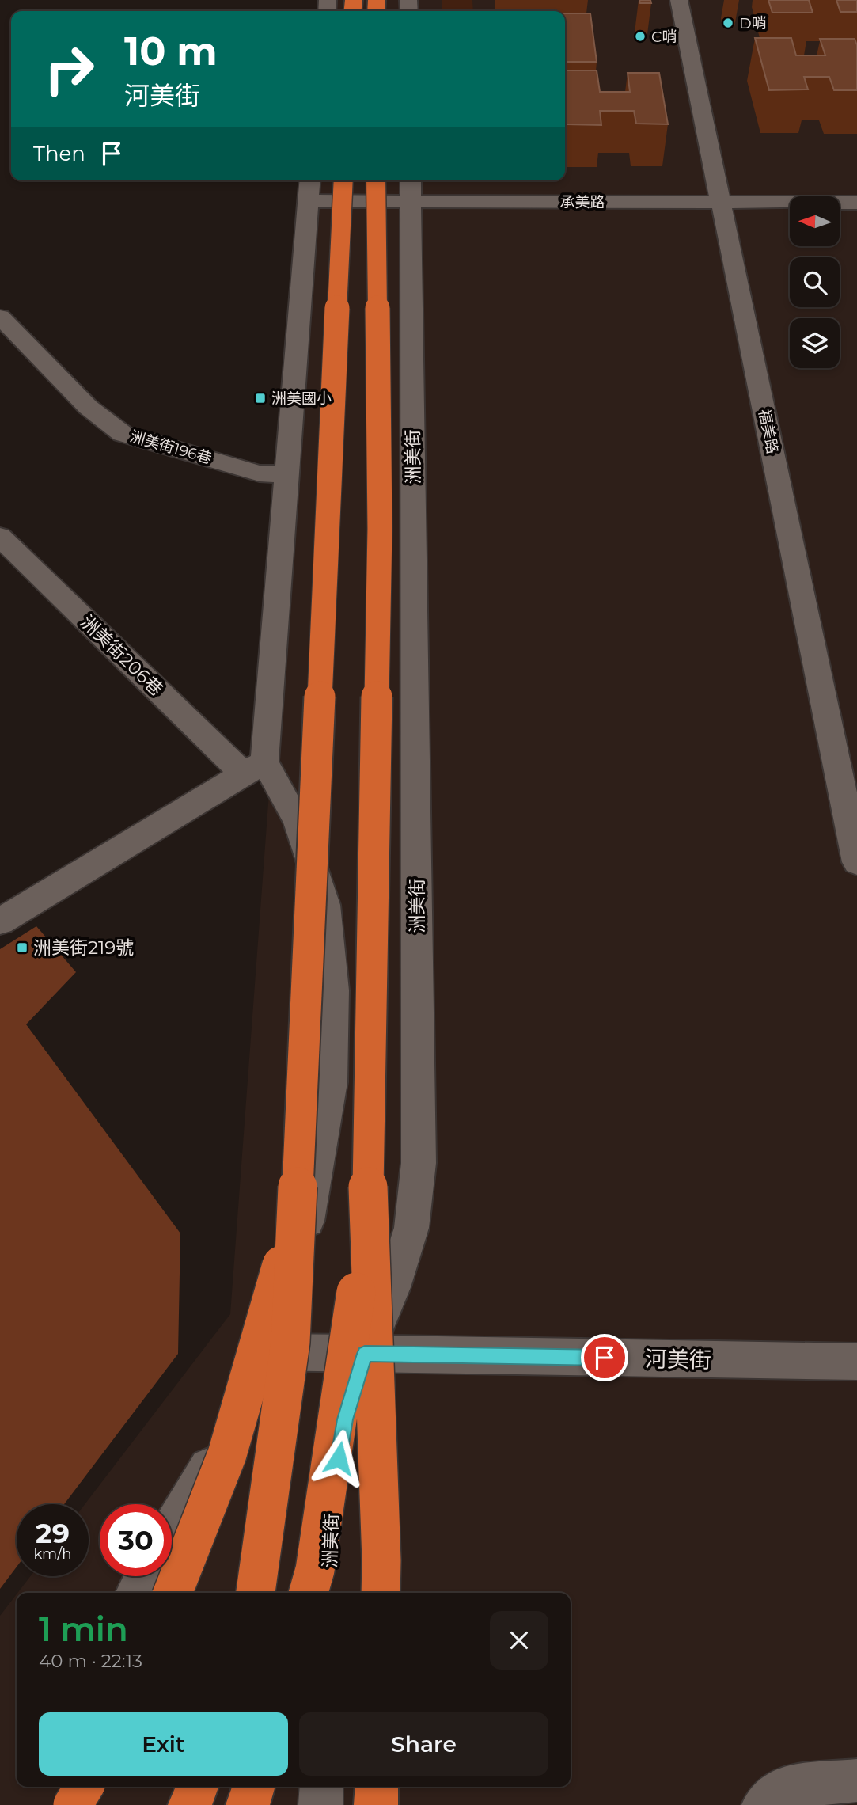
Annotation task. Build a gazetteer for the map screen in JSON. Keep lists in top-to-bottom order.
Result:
{
  "streets": {
    "street": [
      "承美路",
      "福美路",
      "洲美街196巷",
      "洲美街",
      "洲美街206巷",
      "河美街"
    ]
  },
  "crossings": [
    ["承美路", "福美路"],
    ["承美路", "洲美街"],
    ["洲美街", "河美街"]
  ],
  "places": {
    "other": ["D哨", "C哨"],
    "transit": ["洲美國小", "洲美街219號"]
  },
  "north": "left",
  "page": {
    "turn": ["10 m", "河美街"],
    "then": "Then",
    "speed": "29 km/h",
    "limit": "30",
    "heading": ["1 min", "40 m · 22:13"],
    "buttons": ["Exit", "Share"]
  }
}
